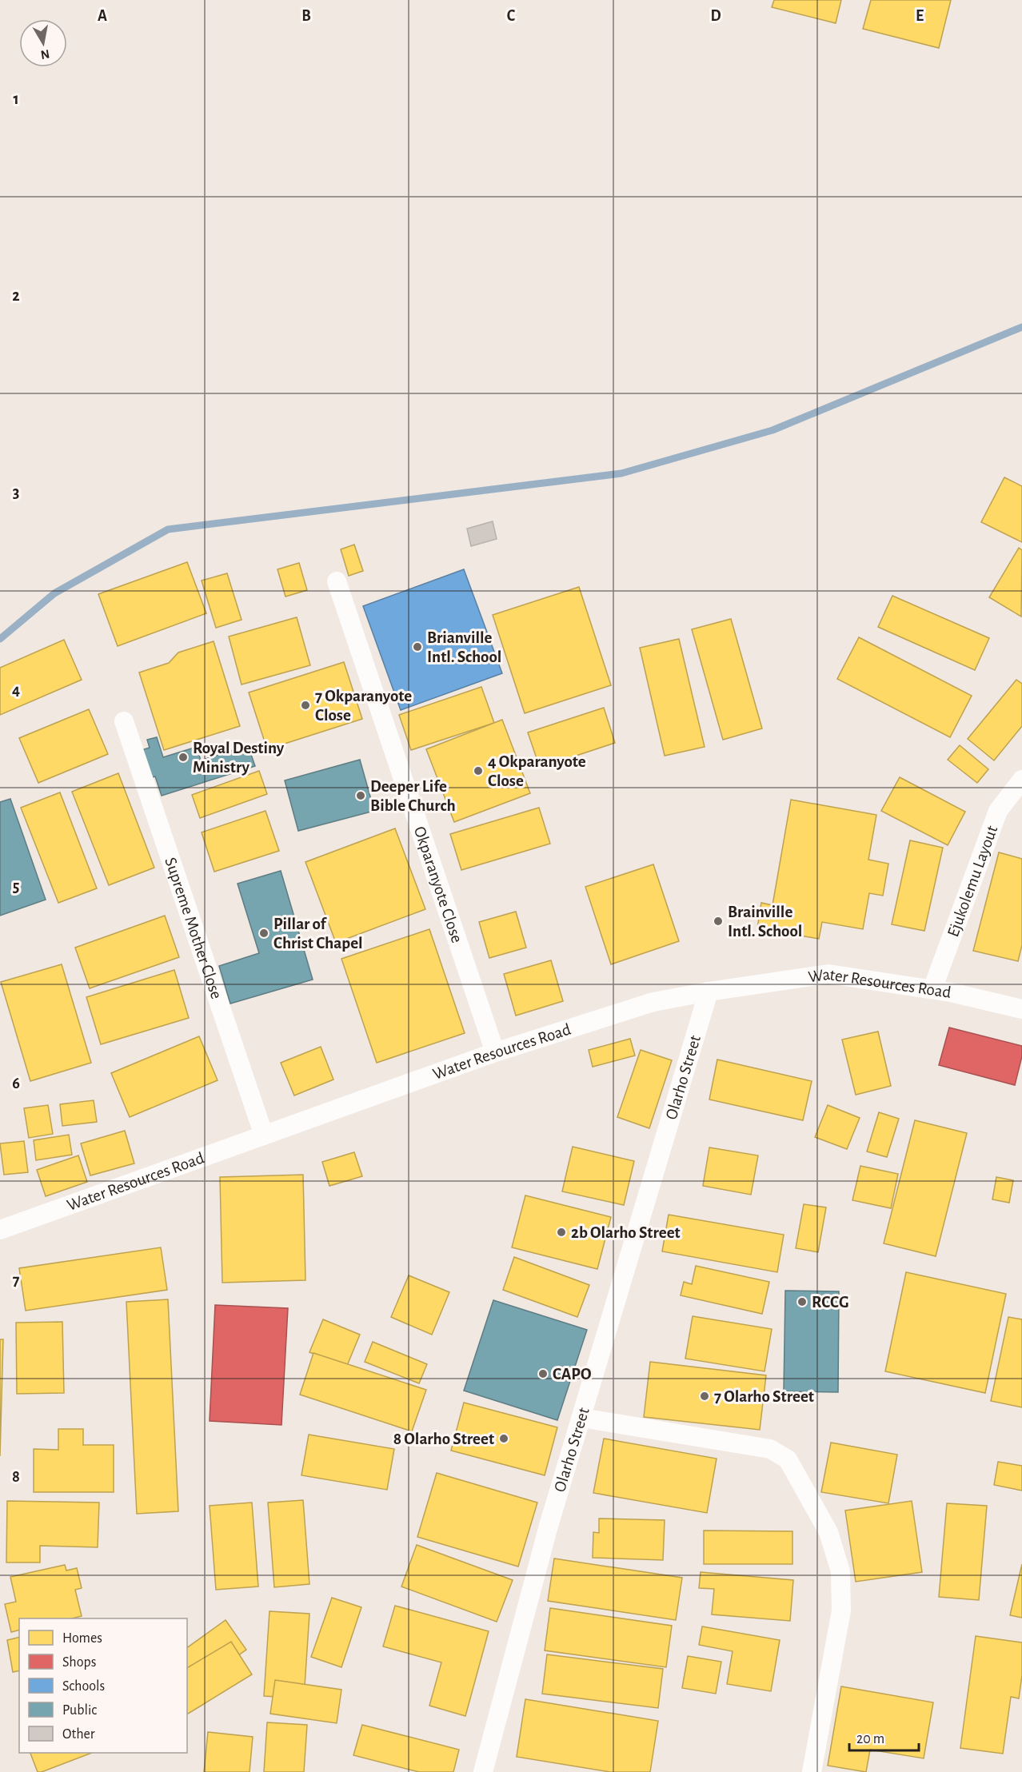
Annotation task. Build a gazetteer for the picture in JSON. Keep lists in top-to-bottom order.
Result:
{
  "streets": {
    "street": [
      "Ejukolemu Layout",
      "Okparanyote Close",
      "Supreme Mother Close",
      "Water Resources Road",
      "Olarho Street"
    ]
  },
  "crossings": [
    ["Ejukolemu Layout", "Water Resources Road"],
    ["Okparanyote Close", "Water Resources Road"],
    ["Supreme Mother Close", "Water Resources Road"],
    ["Water Resources Road", "Olarho Street"]
  ],
  "places": [
    "Brianville Intl. School",
    "7 Okparanyote Close",
    "Royal Destiny Ministry",
    "4 Okparanyote Close",
    "Deeper Life Bible Church",
    "Brainville Intl. School",
    "Pillar of Christ Chapel",
    "2b Olarho Street",
    "RCCG",
    "CAPO",
    "7 Olarho Street",
    "8 Olarho Street"
  ],
  "legend": [
    "Homes",
    "Shops",
    "Schools",
    "Public",
    "Other"
  ],
  "scale_bar": "20 m",
  "north": "bottom",
  "grid": {
    "columns": [
      "A",
      "B",
      "C",
      "D",
      "E"
    ],
    "rows": [
      "1",
      "2",
      "3",
      "4",
      "5",
      "6",
      "7",
      "8"
    ]
  }
}
